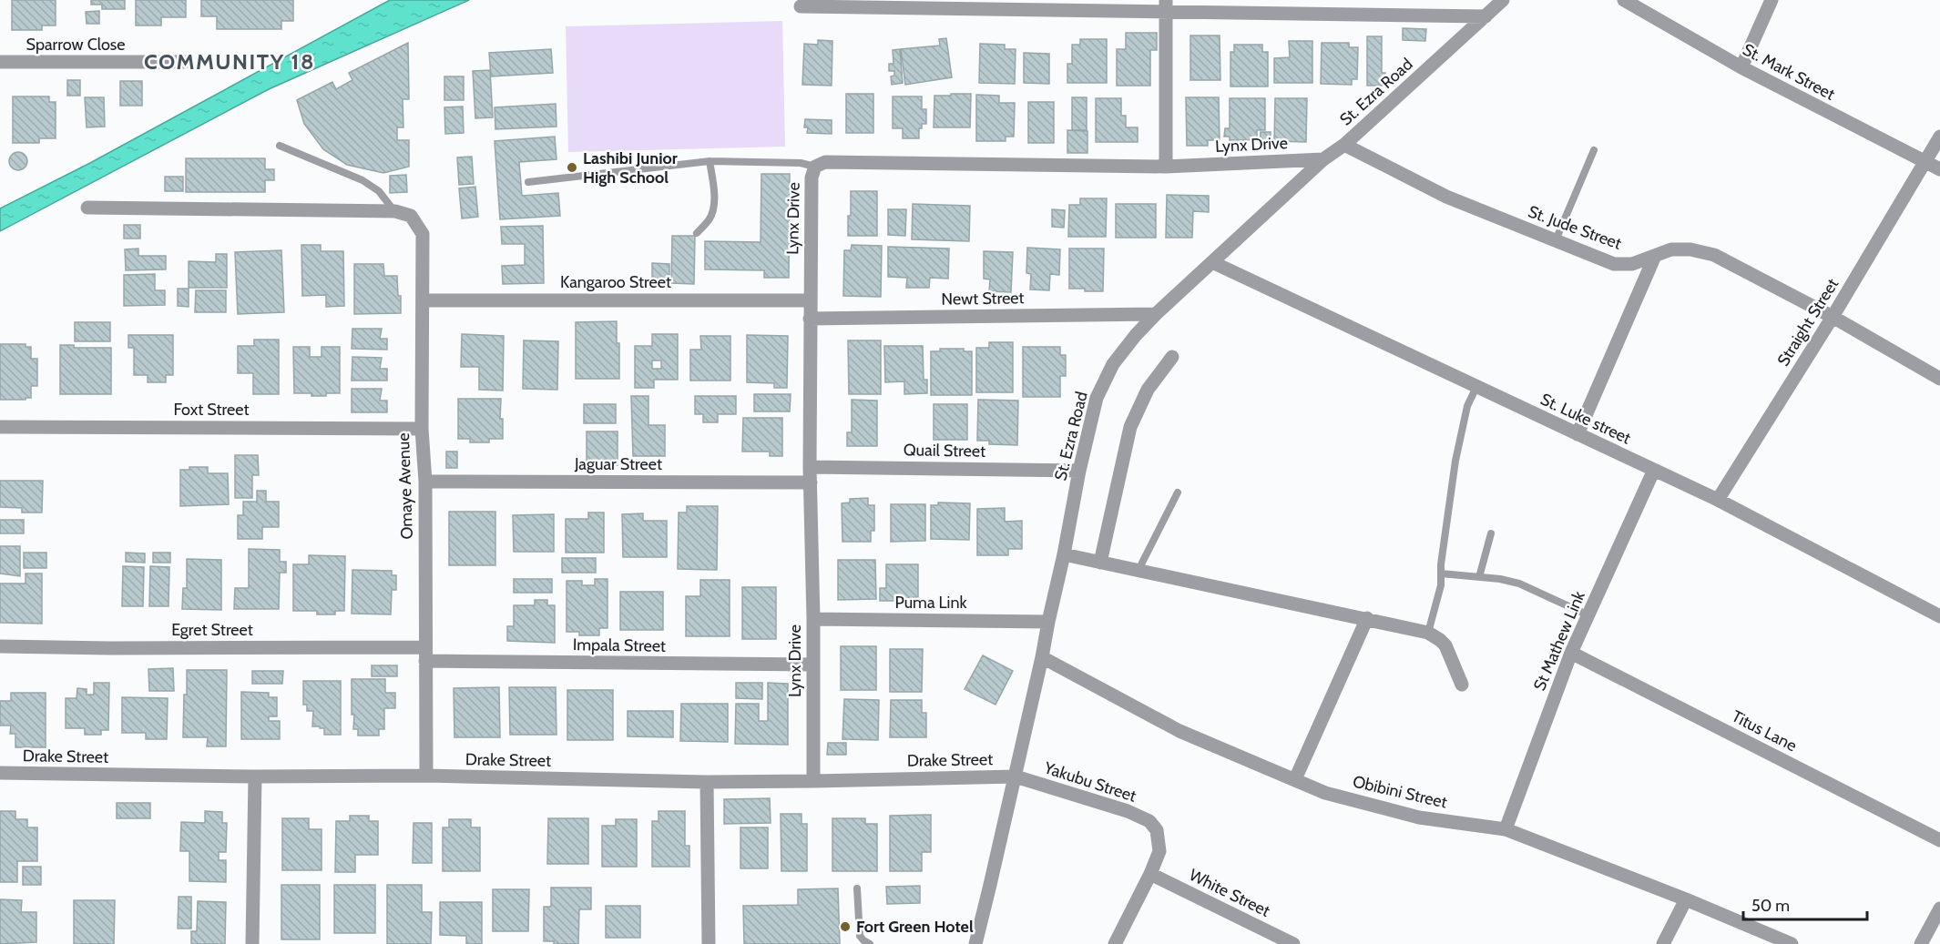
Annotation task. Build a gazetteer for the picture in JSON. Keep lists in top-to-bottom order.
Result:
{
  "streets": {
    "street": [
      "Sparrow Close",
      "St. Mark Street",
      "St. Ezra Road",
      "Lynx Drive",
      "St. Jude Street",
      "Kangaroo Street",
      "Newt Street",
      "Straight Street",
      "Foxt Street",
      "St. Luke street",
      "Quail Street",
      "Jaguar Street",
      "Omaye Avenue",
      "Puma Link",
      "Egret Street",
      "St Mathew Link",
      "Impala Street",
      "Titus Lane",
      "Drake Street",
      "Yakubu Street",
      "Obibini Street",
      "White Street"
    ]
  },
  "crossings": [
    ["St. Mark Street", "Straight Street"],
    ["St. Ezra Road", "Lynx Drive"],
    ["St. Ezra Road", "St. Jude Street"],
    ["St. Ezra Road", "Newt Street"],
    ["St. Ezra Road", "St. Luke street"],
    ["St. Ezra Road", "Quail Street"],
    ["St. Ezra Road", "Puma Link"],
    ["St. Ezra Road", "Drake Street"],
    ["St. Ezra Road", "Yakubu Street"],
    ["St. Ezra Road", "Obibini Street"],
    ["Lynx Drive", "Kangaroo Street"],
    ["Lynx Drive", "Newt Street"],
    ["Lynx Drive", "Quail Street"],
    ["Lynx Drive", "Jaguar Street"],
    ["Lynx Drive", "Puma Link"],
    ["Lynx Drive", "Impala Street"],
    ["Lynx Drive", "Drake Street"],
    ["St. Jude Street", "Straight Street"],
    ["Kangaroo Street", "Omaye Avenue"],
    ["Straight Street", "St. Luke street"],
    ["Foxt Street", "Omaye Avenue"],
    ["St. Luke street", "St Mathew Link"],
    ["Jaguar Street", "Omaye Avenue"],
    ["Omaye Avenue", "Egret Street"],
    ["Omaye Avenue", "Impala Street"],
    ["Omaye Avenue", "Drake Street"],
    ["Egret Street", "Impala Street"],
    ["St Mathew Link", "Titus Lane"],
    ["St Mathew Link", "Obibini Street"],
    ["Drake Street", "Yakubu Street"],
    ["Yakubu Street", "White Street"]
  ],
  "districts": ["COMMUNITY 18"],
  "places": ["Lashibi Junior High School", "Fort Green Hotel"],
  "scale_bar": "50 m"
}
